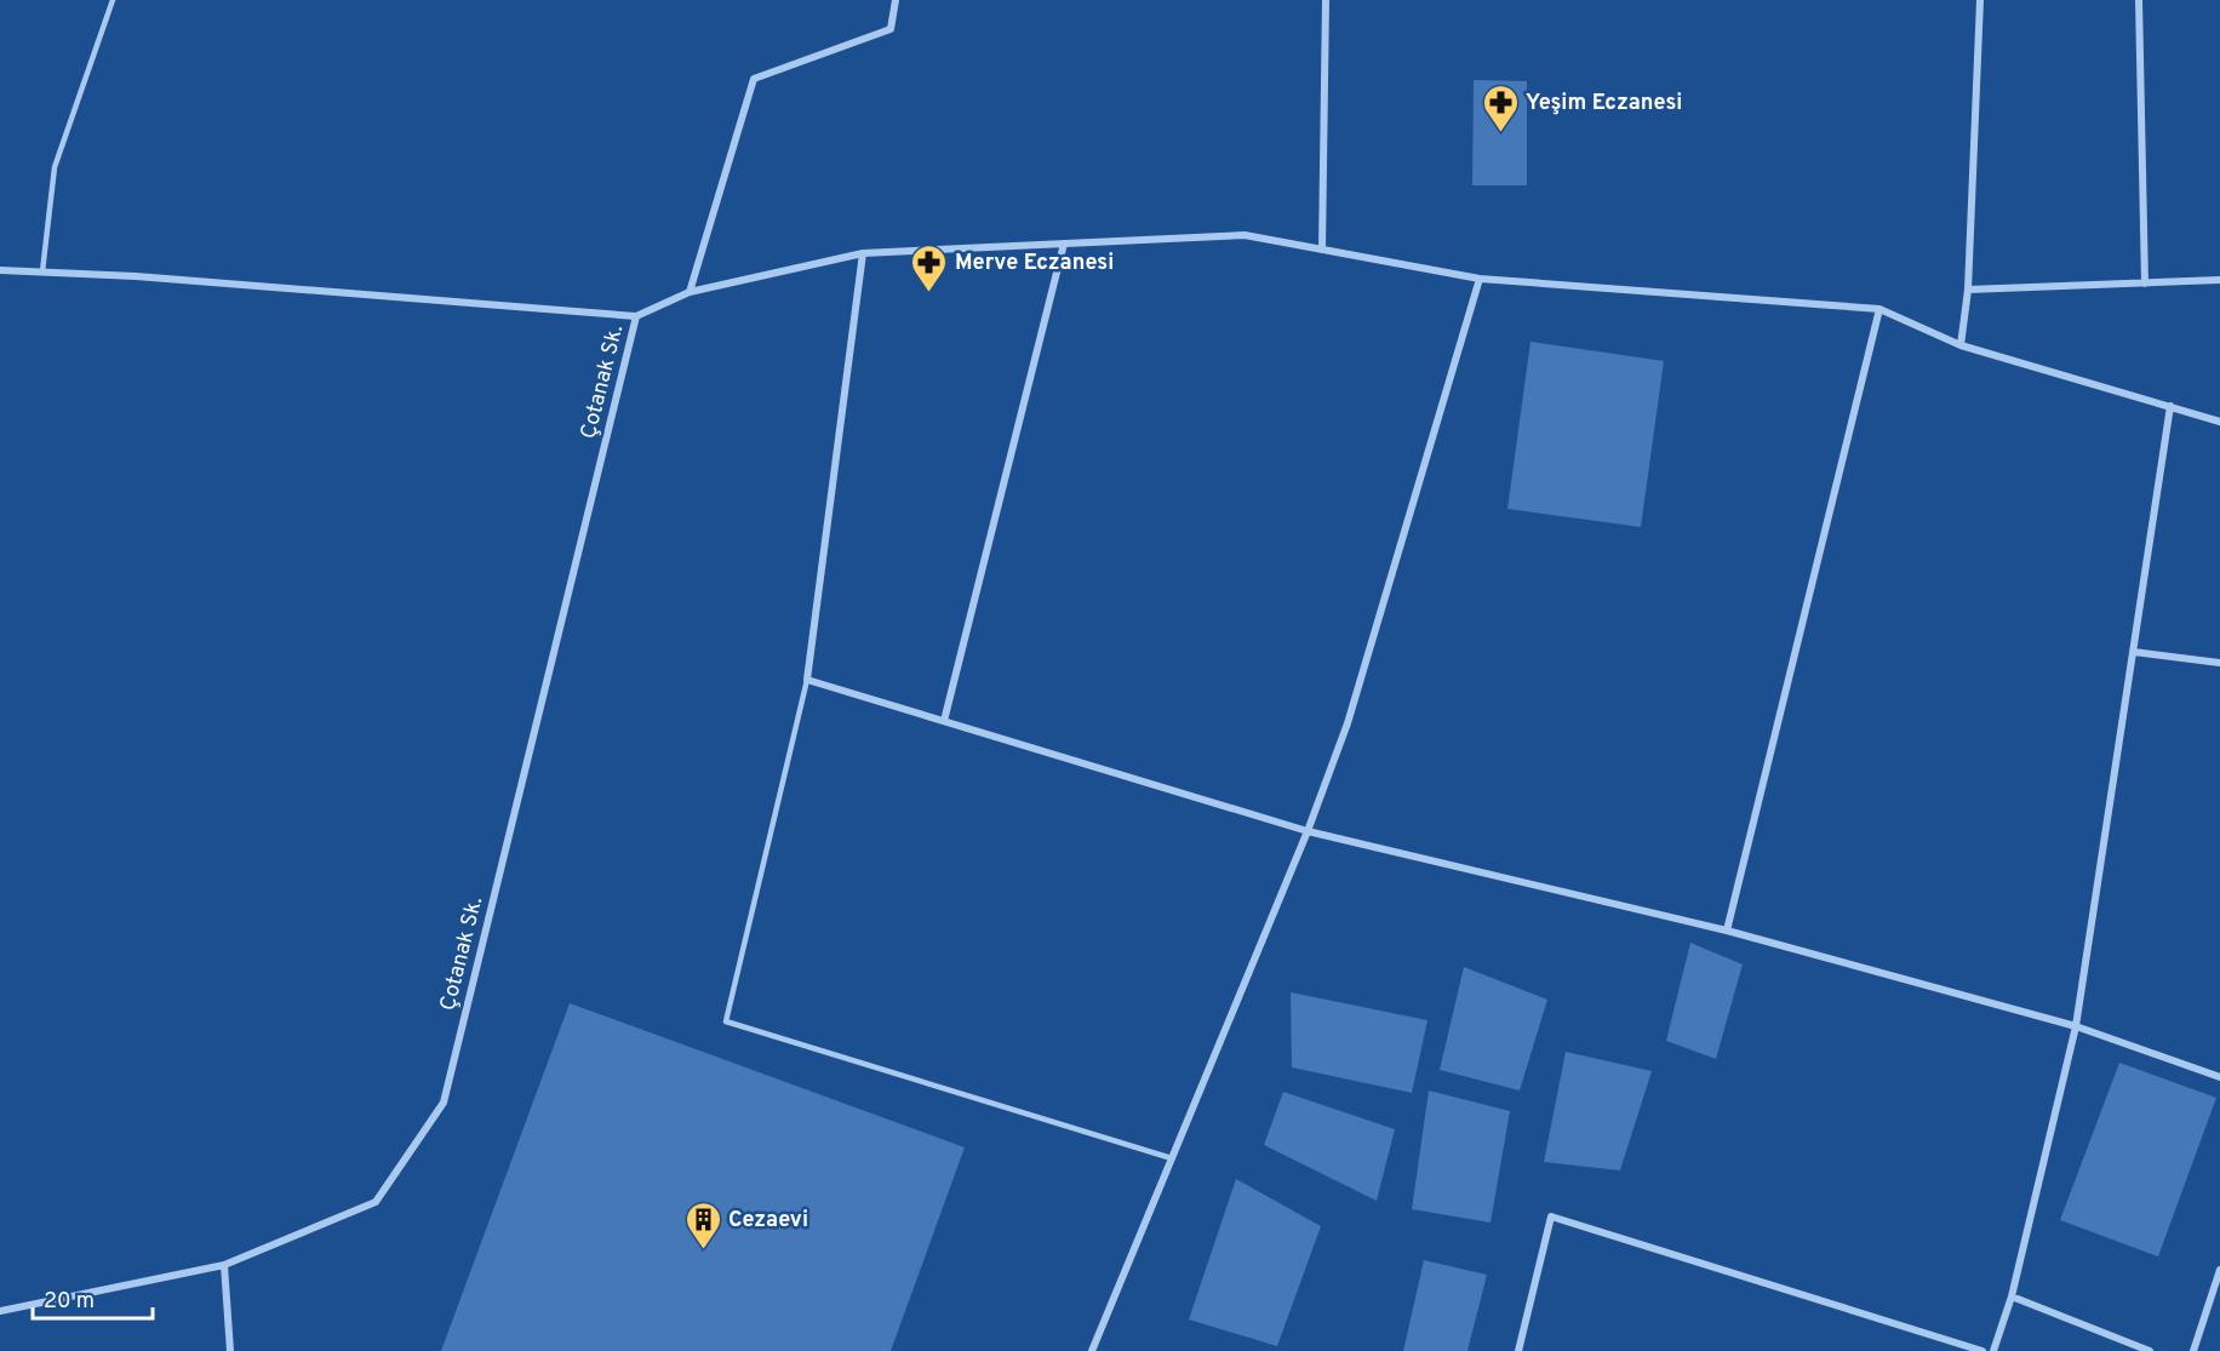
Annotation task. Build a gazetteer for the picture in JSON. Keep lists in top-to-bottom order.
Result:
{
  "streets": {
    "street": ["Çotanak Sk."]
  },
  "places": {
    "pharmacy": ["Yeşim Eczanesi", "Merve Eczanesi"],
    "building": ["Cezaevi"]
  },
  "scale_bar": "20 m"
}
